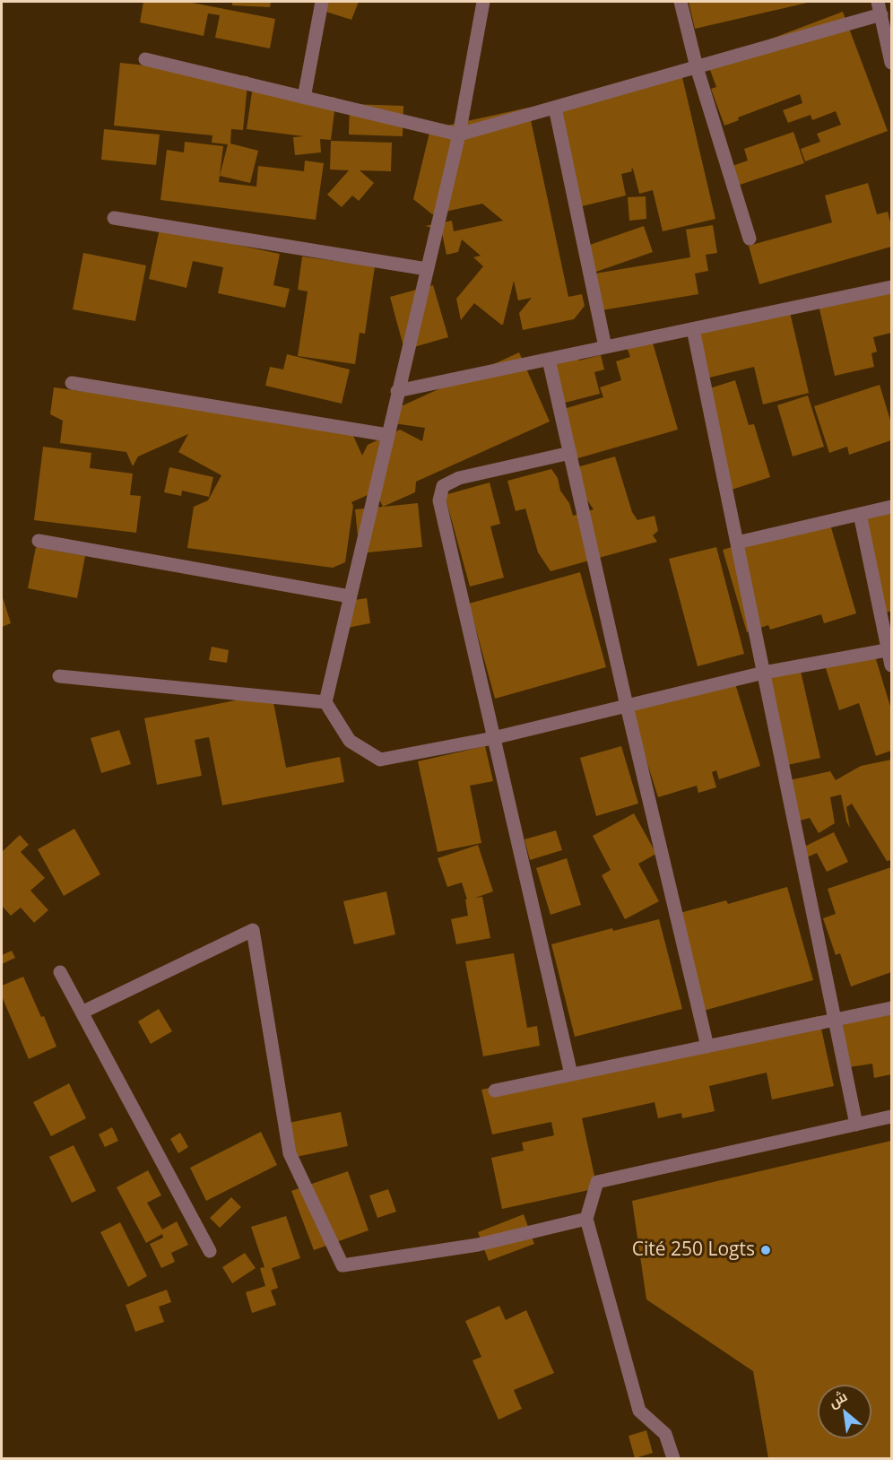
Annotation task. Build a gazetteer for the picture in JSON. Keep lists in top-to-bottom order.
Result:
{
  "places": ["Cité 250 Logts"],
  "north": "top left"
}
